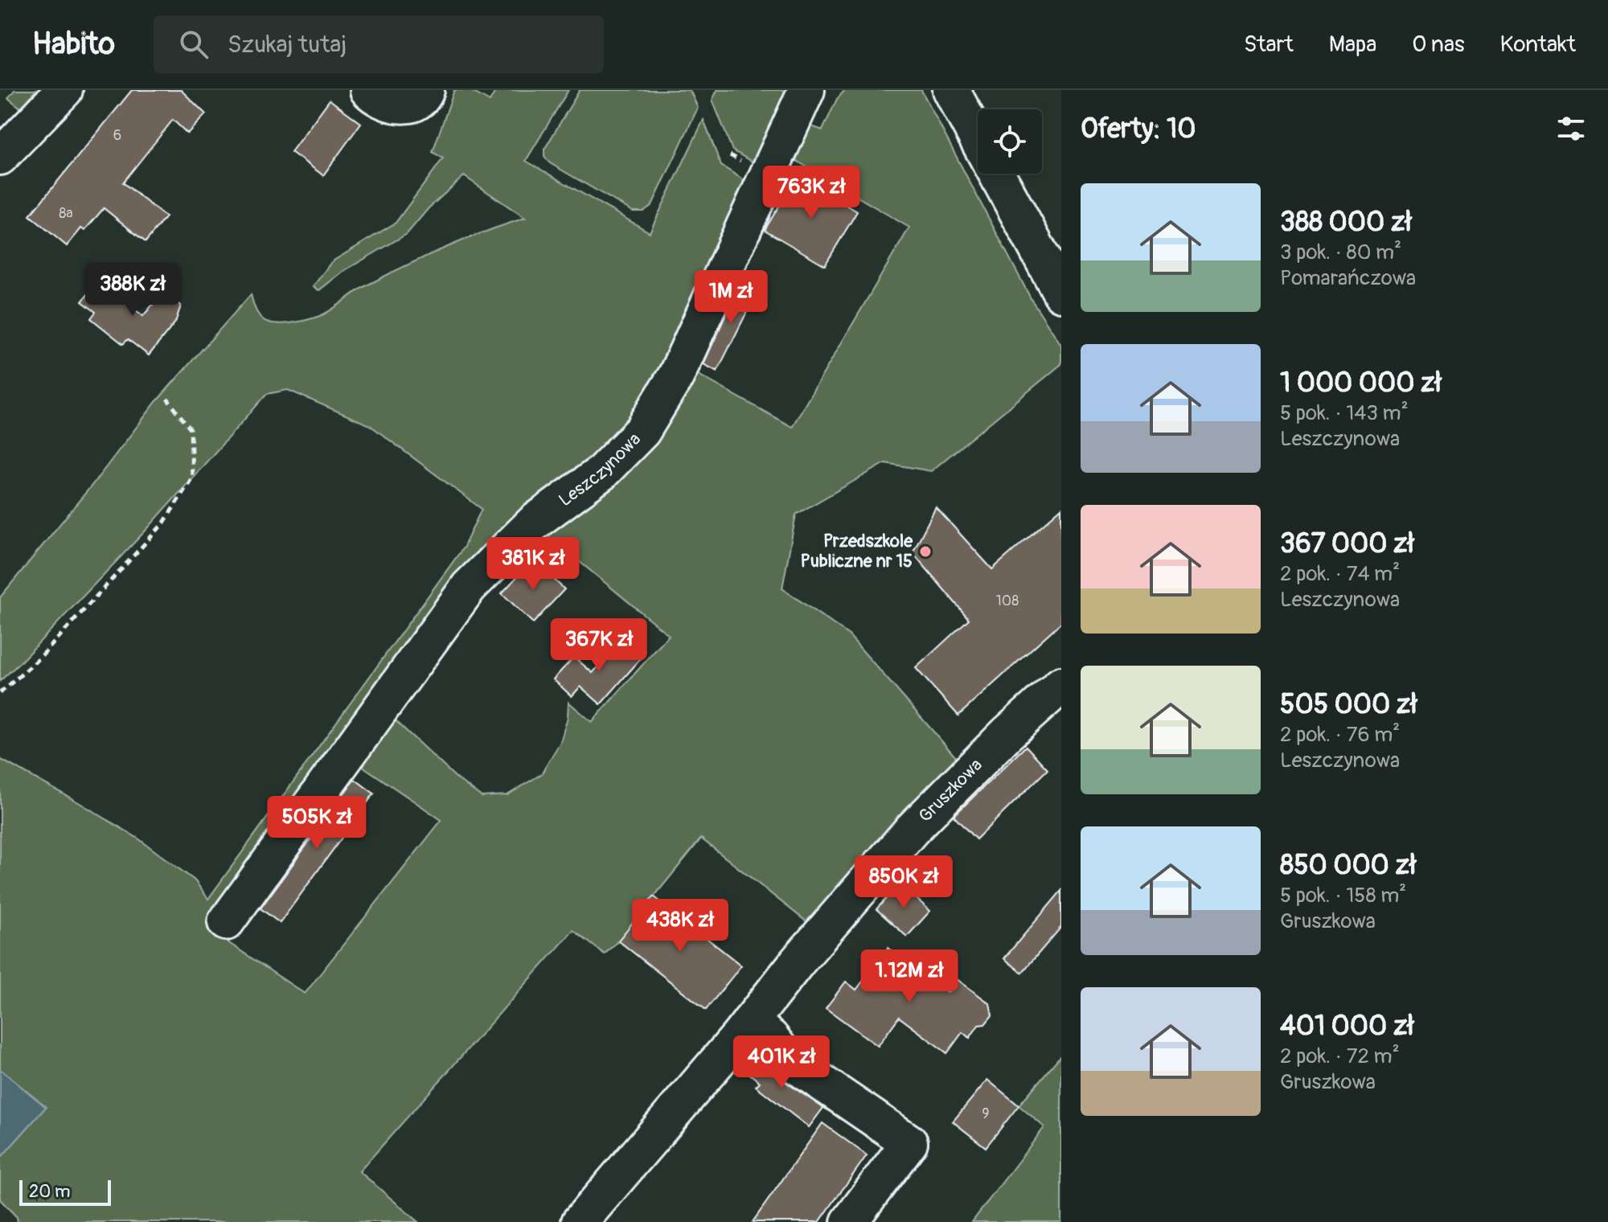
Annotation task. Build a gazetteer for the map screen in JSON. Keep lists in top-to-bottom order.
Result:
{
  "streets": {
    "street": ["Leszczynowa", "Gruszkowa"]
  },
  "places": ["Przedszkole Publiczne nr 15"],
  "house_numbers": [
    "6",
    "8a",
    "108",
    "9"
  ],
  "scale_bar": "20 m",
  "page": {
    "header": "Habito",
    "search": "Szukaj tutaj",
    "nav": [
      "Start",
      "Mapa",
      "O nas",
      "Kontakt"
    ],
    "heading": "Oferty: 10",
    "price": [
      "763K zł",
      "388K zł",
      "1M zł",
      "381K zł",
      "367K zł",
      "505K zł",
      "850K zł",
      "438K zł",
      "1.12M zł",
      "401K zł"
    ],
    "list": [
      {
        "name": "388 000 zł",
        "note": "3 pok. · 80 m² · Pomarańczowa"
      },
      {
        "name": "1 000 000 zł",
        "note": "5 pok. · 143 m² · Leszczynowa"
      },
      {
        "name": "367 000 zł",
        "note": "2 pok. · 74 m² · Leszczynowa"
      },
      {
        "name": "505 000 zł",
        "note": "2 pok. · 76 m² · Leszczynowa"
      },
      {
        "name": "850 000 zł",
        "note": "5 pok. · 158 m² · Gruszkowa"
      },
      {
        "name": "401 000 zł",
        "note": "2 pok. · 72 m² · Gruszkowa"
      }
    ],
    "scale": "20 m"
  }
}
